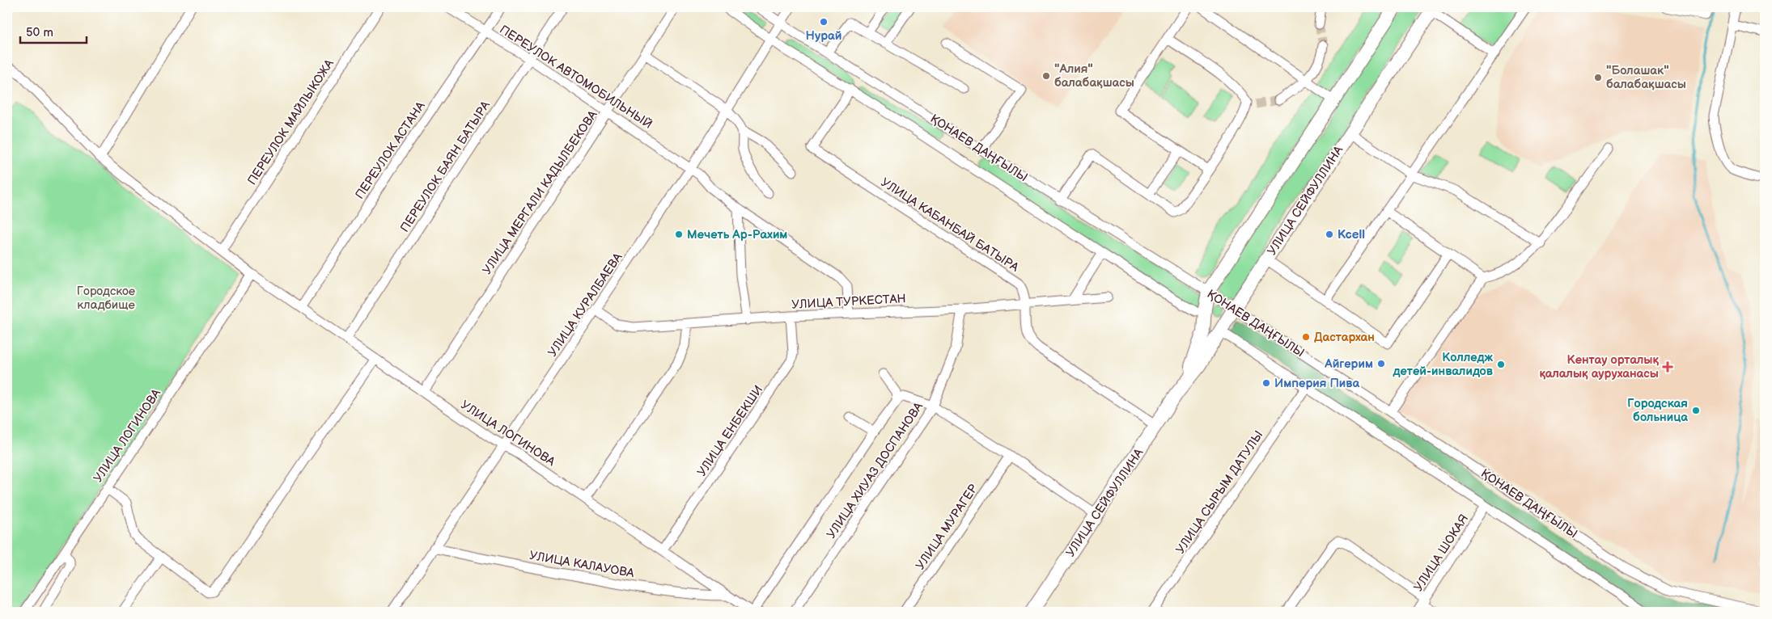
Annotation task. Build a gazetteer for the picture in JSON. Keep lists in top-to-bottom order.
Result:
{
  "streets": {
    "main road": ["ҚОНАЕВ ДАҢҒЫЛЫ", "УЛИЦА СЕЙФУЛЛИНА"],
    "street": [
      "ПЕРЕУЛОК АВТОМОБИЛЬНЫЙ",
      "ПЕРЕУЛОК МАЙЛЫКОЖА",
      "ПЕРЕУЛОК АСТАНА",
      "ПЕРЕУЛОК БАЯН БАТЫРА",
      "УЛИЦА МЕРГАЛИ КАДЫЛБЕКОВА",
      "УЛИЦА КАБАНБАЙ БАТЫРА",
      "УЛИЦА ТУРКЕСТАН",
      "УЛИЦА КУРАЛБАЕВА",
      "УЛИЦА ЕНБЕКШИ",
      "УЛИЦА ЛОГИНОВА",
      "УЛИЦА ХИУАЗ ДОСПАНОВА",
      "УЛИЦА СЫРЫМ ДАТУЛЫ",
      "УЛИЦА МУРАГЕР",
      "УЛИЦА ШОКАЯ",
      "УЛИЦА КАЛАУОВА"
    ]
  },
  "crossings": [
    ["ПЕРЕУЛОК АВТОМОБИЛЬНЫЙ", "ПЕРЕУЛОК АСТАНА"],
    ["ПЕРЕУЛОК АВТОМОБИЛЬНЫЙ", "ПЕРЕУЛОК БАЯН БАТЫРА"],
    ["ПЕРЕУЛОК АВТОМОБИЛЬНЫЙ", "УЛИЦА МЕРГАЛИ КАДЫЛБЕКОВА"],
    ["ПЕРЕУЛОК АВТОМОБИЛЬНЫЙ", "УЛИЦА ТУРКЕСТАН"],
    ["ПЕРЕУЛОК АВТОМОБИЛЬНЫЙ", "УЛИЦА КУРАЛБАЕВА"],
    ["ПЕРЕУЛОК МАЙЛЫКОЖА", "УЛИЦА ЛОГИНОВА"],
    ["ҚОНАЕВ ДАҢҒЫЛЫ", "УЛИЦА СЕЙФУЛЛИНА"],
    ["ҚОНАЕВ ДАҢҒЫЛЫ", "УЛИЦА КАБАНБАЙ БАТЫРА"],
    ["ҚОНАЕВ ДАҢҒЫЛЫ", "УЛИЦА КУРАЛБАЕВА"],
    ["ҚОНАЕВ ДАҢҒЫЛЫ", "УЛИЦА СЫРЫМ ДАТУЛЫ"],
    ["ҚОНАЕВ ДАҢҒЫЛЫ", "УЛИЦА ШОКАЯ"],
    ["ПЕРЕУЛОК АСТАНА", "УЛИЦА ЛОГИНОВА"],
    ["ПЕРЕУЛОК БАЯН БАТЫРА", "УЛИЦА ЛОГИНОВА"],
    ["УЛИЦА МЕРГАЛИ КАДЫЛБЕКОВА", "УЛИЦА ЛОГИНОВА"],
    ["УЛИЦА СЕЙФУЛЛИНА", "УЛИЦА КАБАНБАЙ БАТЫРА"],
    ["УЛИЦА КАБАНБАЙ БАТЫРА", "УЛИЦА ТУРКЕСТАН"],
    ["УЛИЦА ТУРКЕСТАН", "УЛИЦА КУРАЛБАЕВА"],
    ["УЛИЦА ТУРКЕСТАН", "УЛИЦА ЕНБЕКШИ"],
    ["УЛИЦА ТУРКЕСТАН", "УЛИЦА ХИУАЗ ДОСПАНОВА"],
    ["УЛИЦА КУРАЛБАЕВА", "УЛИЦА ЛОГИНОВА"],
    ["УЛИЦА КУРАЛБАЕВА", "УЛИЦА КАЛАУОВА"],
    ["УЛИЦА ЕНБЕКШИ", "УЛИЦА ЛОГИНОВА"],
    ["УЛИЦА ЛОГИНОВА", "УЛИЦА КАЛАУОВА"]
  ],
  "parks": ["Городское кладбище"],
  "places": {
    "other": [
      "Нурай",
      "\"Алия\" балабақшасы",
      "\"Болашак\" балабақшасы",
      "Мечеть Ар-Рахим",
      "Kcell",
      "Дастархан",
      "Айгерим",
      "Колледж детей-инвалидов",
      "Империя Пива",
      "Городская больница"
    ],
    "health": ["Кентау орталық қалалық ауруханасы"]
  },
  "scale_bar": "50 m"
}
